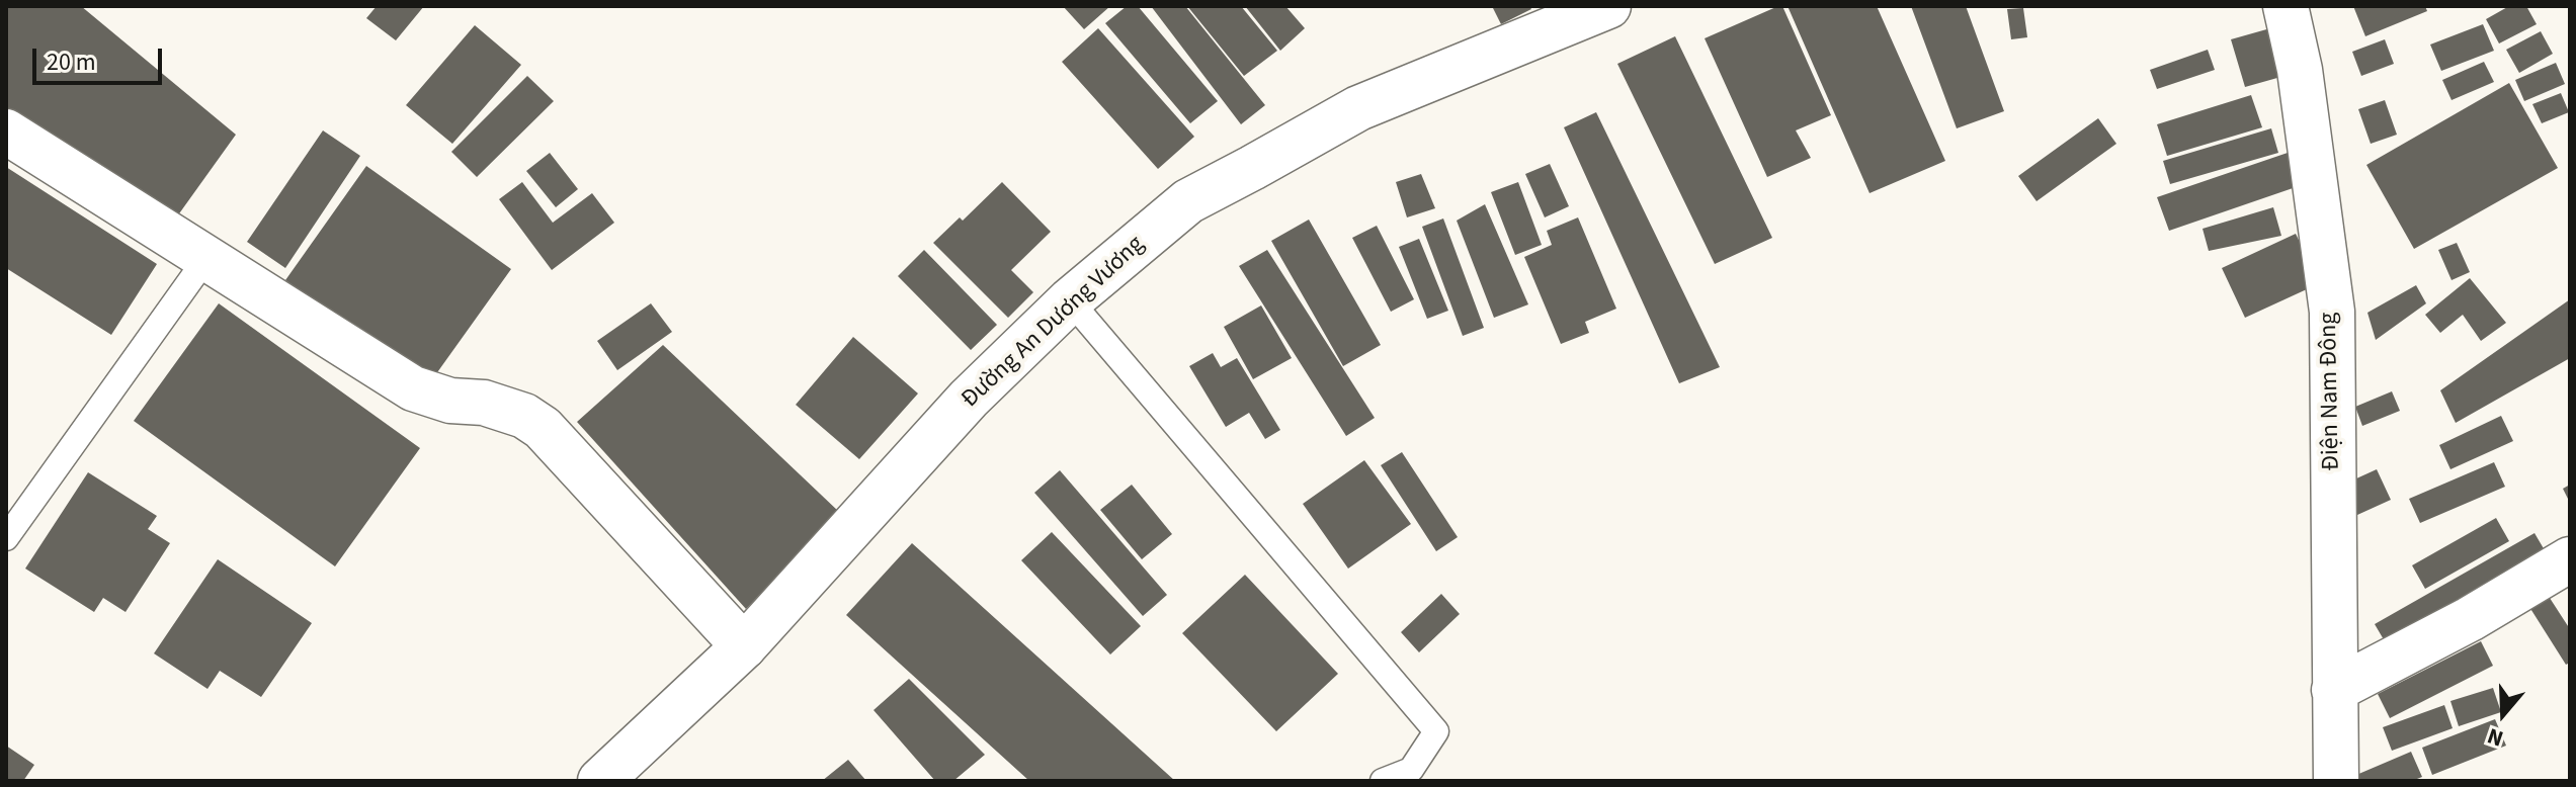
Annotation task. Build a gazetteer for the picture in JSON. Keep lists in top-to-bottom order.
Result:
{
  "streets": {
    "street": ["Đường An Dương Vương", "Điện Nam Đông"]
  },
  "scale_bar": "20 m",
  "north": "bottom"
}
